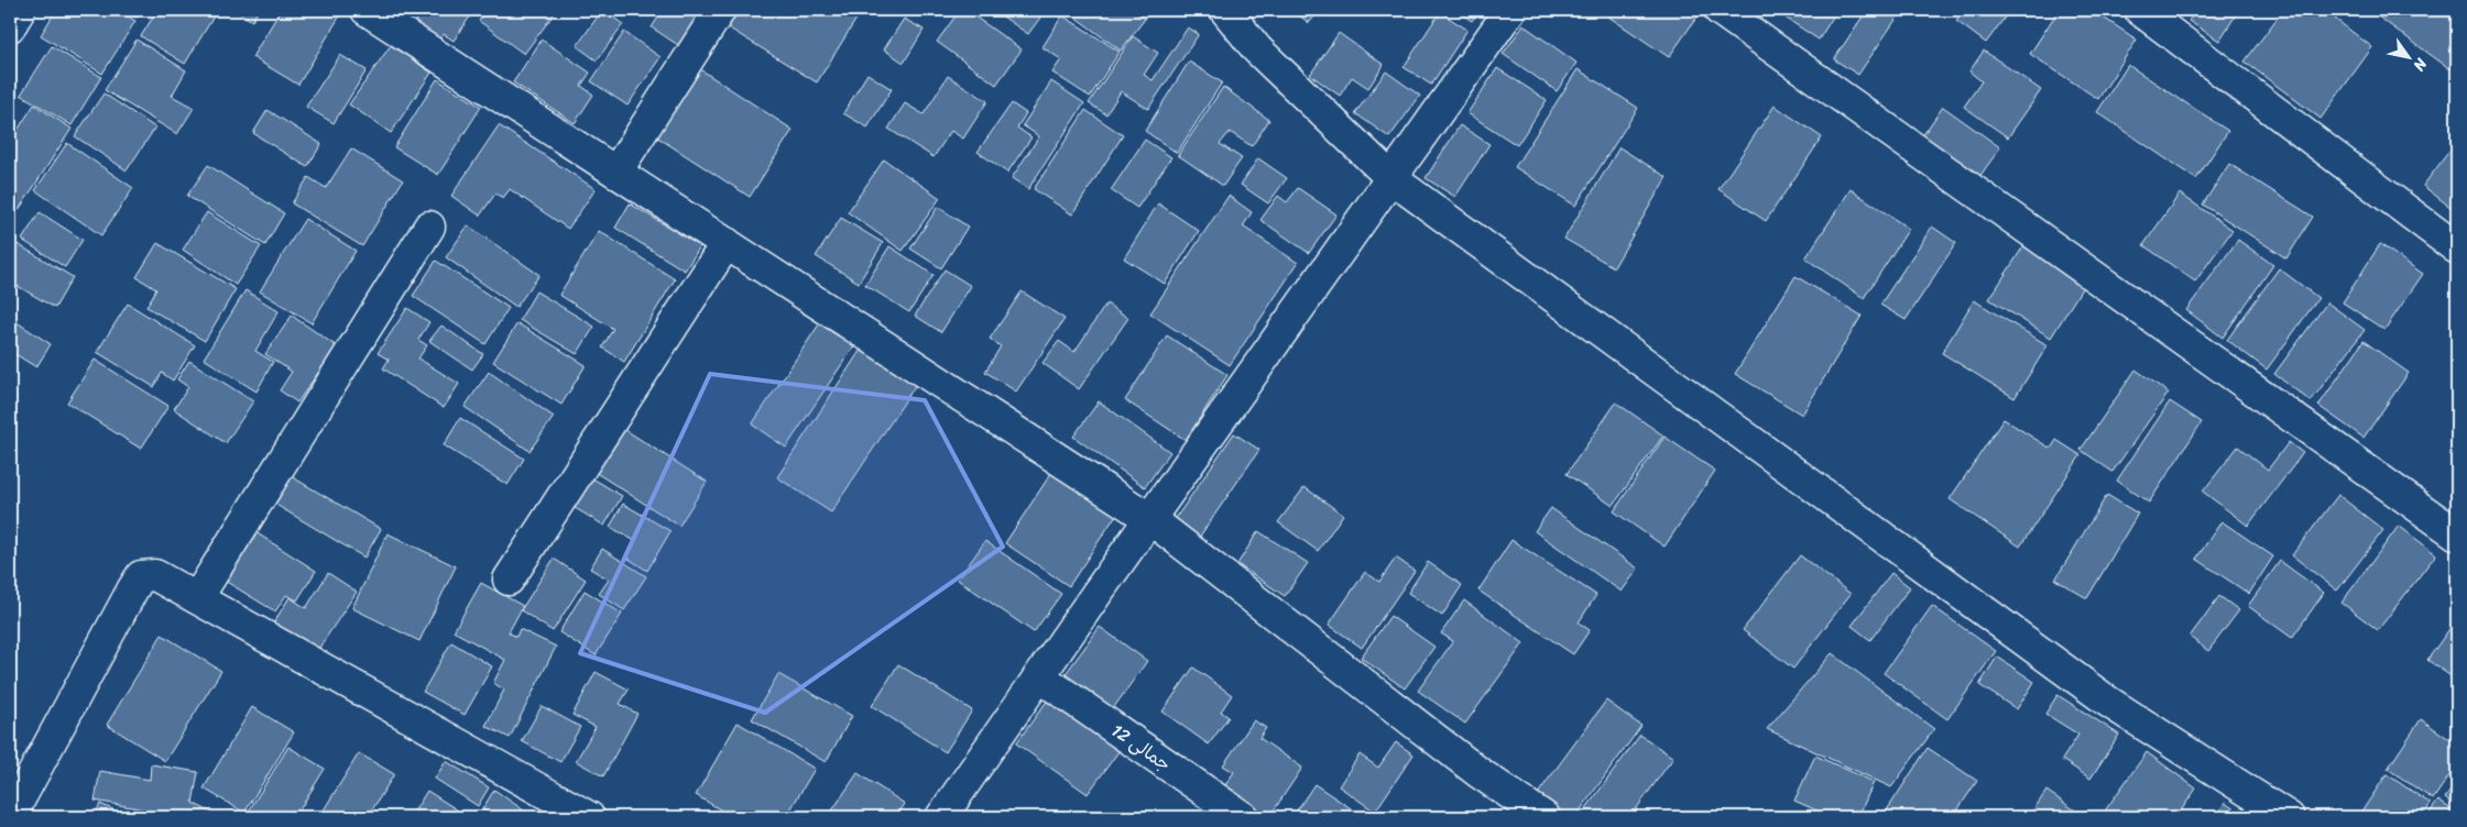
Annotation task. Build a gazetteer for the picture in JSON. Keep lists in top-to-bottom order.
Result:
{
  "streets": {
    "street": ["جمالی 12"]
  },
  "north": "bottom right"
}
